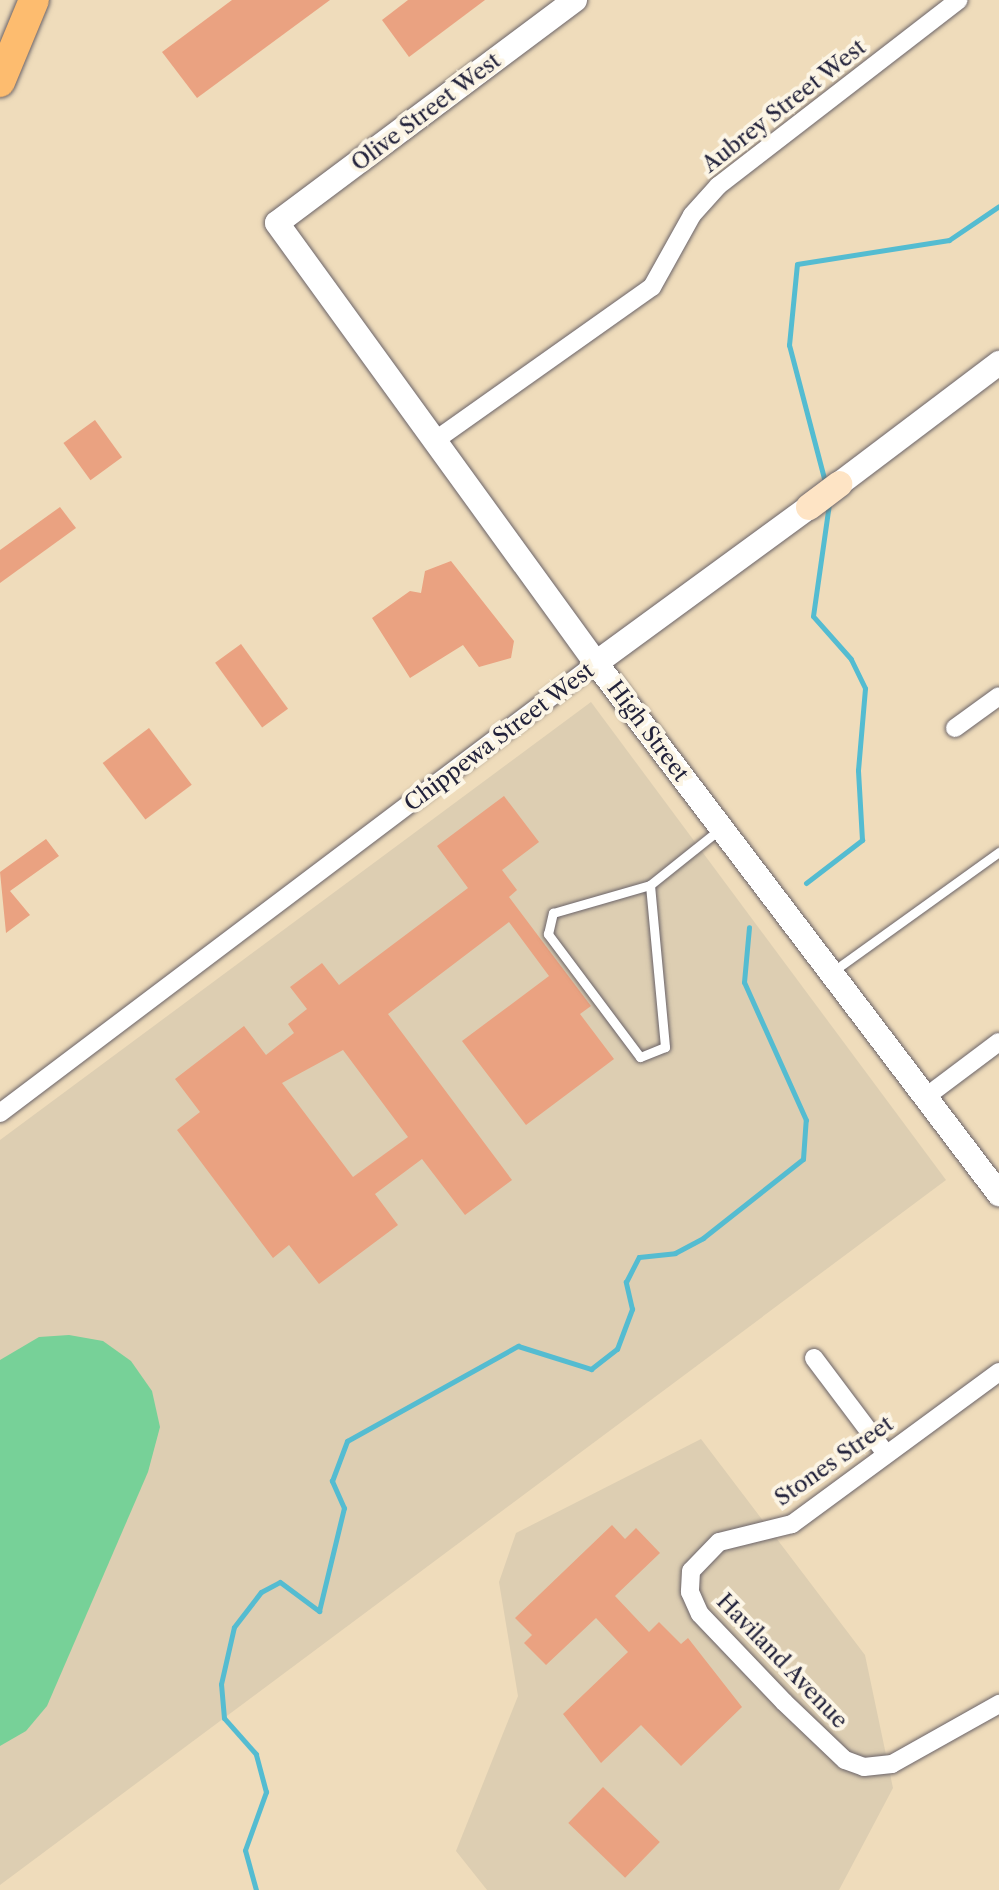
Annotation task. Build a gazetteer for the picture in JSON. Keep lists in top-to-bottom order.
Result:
{
  "streets": {
    "main road": ["Chippewa Street West"],
    "street": [
      "Aubrey Street West",
      "Olive Street West",
      "High Street",
      "Stones Street",
      "Haviland Avenue"
    ]
  },
  "crossings": [
    ["Aubrey Street West", "High Street"],
    ["Olive Street West", "High Street"],
    ["High Street", "Chippewa Street West"],
    ["Stones Street", "Haviland Avenue"]
  ]
}
